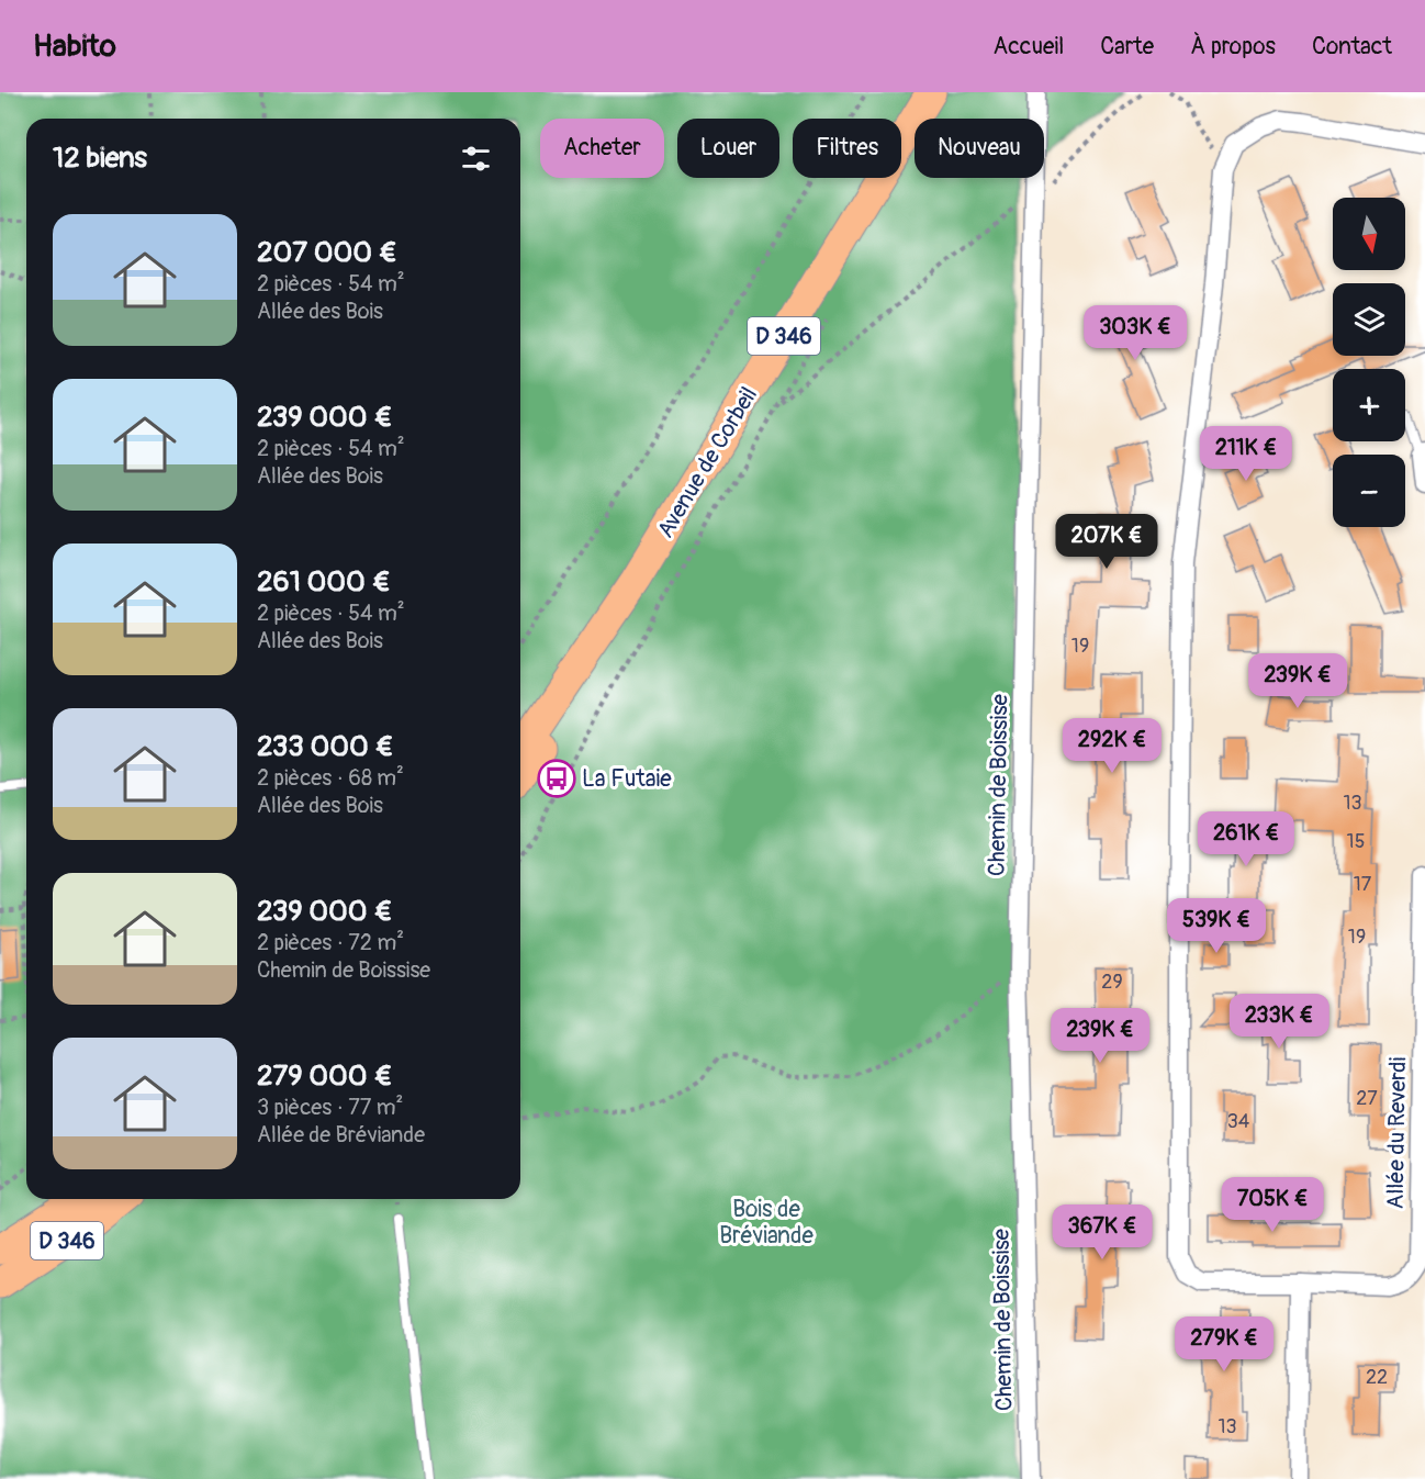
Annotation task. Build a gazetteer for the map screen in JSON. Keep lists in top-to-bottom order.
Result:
{
  "streets": {
    "main road": ["D 346", "Avenue de Corbeil"],
    "street": ["Chemin de Boissise", "Allée du Reverdi"]
  },
  "crossings": [
    ["D 346", "Avenue de Corbeil"]
  ],
  "parks": ["Bois de Bréviande"],
  "places": {
    "bus stop": ["La Futaie"]
  },
  "house_numbers": [
    "19",
    "13",
    "15",
    "17",
    "19",
    "29",
    "27",
    "34",
    "22",
    "13"
  ],
  "north": "bottom",
  "page": {
    "header": "Habito",
    "nav": [
      "Accueil",
      "Carte",
      "À propos",
      "Contact"
    ],
    "chip": [
      "Acheter",
      "Louer",
      "Filtres",
      "Nouveau"
    ],
    "heading": "12 biens",
    "map_buttons": ["+", "−"],
    "list": [
      {
        "name": "207 000 €",
        "note": "2 pièces · 54 m² · Allée des Bois"
      },
      {
        "name": "239 000 €",
        "note": "2 pièces · 54 m² · Allée des Bois"
      },
      {
        "name": "261 000 €",
        "note": "2 pièces · 54 m² · Allée des Bois"
      },
      {
        "name": "233 000 €",
        "note": "2 pièces · 68 m² · Allée des Bois"
      },
      {
        "name": "239 000 €",
        "note": "2 pièces · 72 m² · Chemin de Boissise"
      },
      {
        "name": "279 000 €",
        "note": "3 pièces · 77 m² · Allée de Bréviande"
      }
    ],
    "price": [
      "303K €",
      "211K €",
      "207K €",
      "239K €",
      "292K €",
      "261K €",
      "539K €",
      "233K €",
      "239K €",
      "705K €",
      "367K €",
      "279K €"
    ]
  }
}
